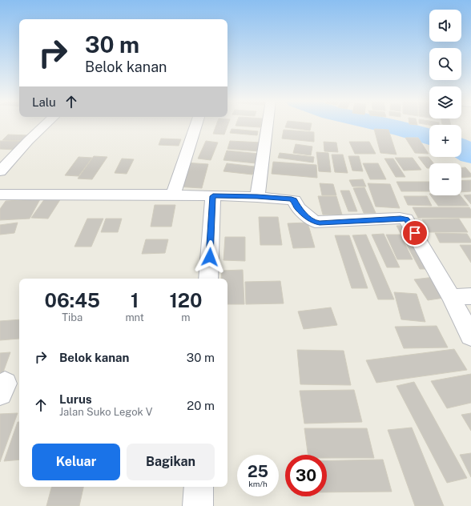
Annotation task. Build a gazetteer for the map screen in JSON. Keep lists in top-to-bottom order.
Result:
{
  "page": {
    "map_buttons": ["+", "−"],
    "turn": ["30 m", "Belok kanan"],
    "then": "Lalu",
    "eta": [
      "06:45",
      "Tiba",
      "1",
      "mnt",
      "120",
      "m"
    ],
    "list": [
      {
        "name": "Belok kanan",
        "value": "30 m"
      },
      {
        "name": "Lurus",
        "note": "Jalan Suko Legok V",
        "value": "20 m"
      }
    ],
    "buttons": ["Keluar", "Bagikan"],
    "speed": "25 km/h",
    "limit": "30"
  }
}
